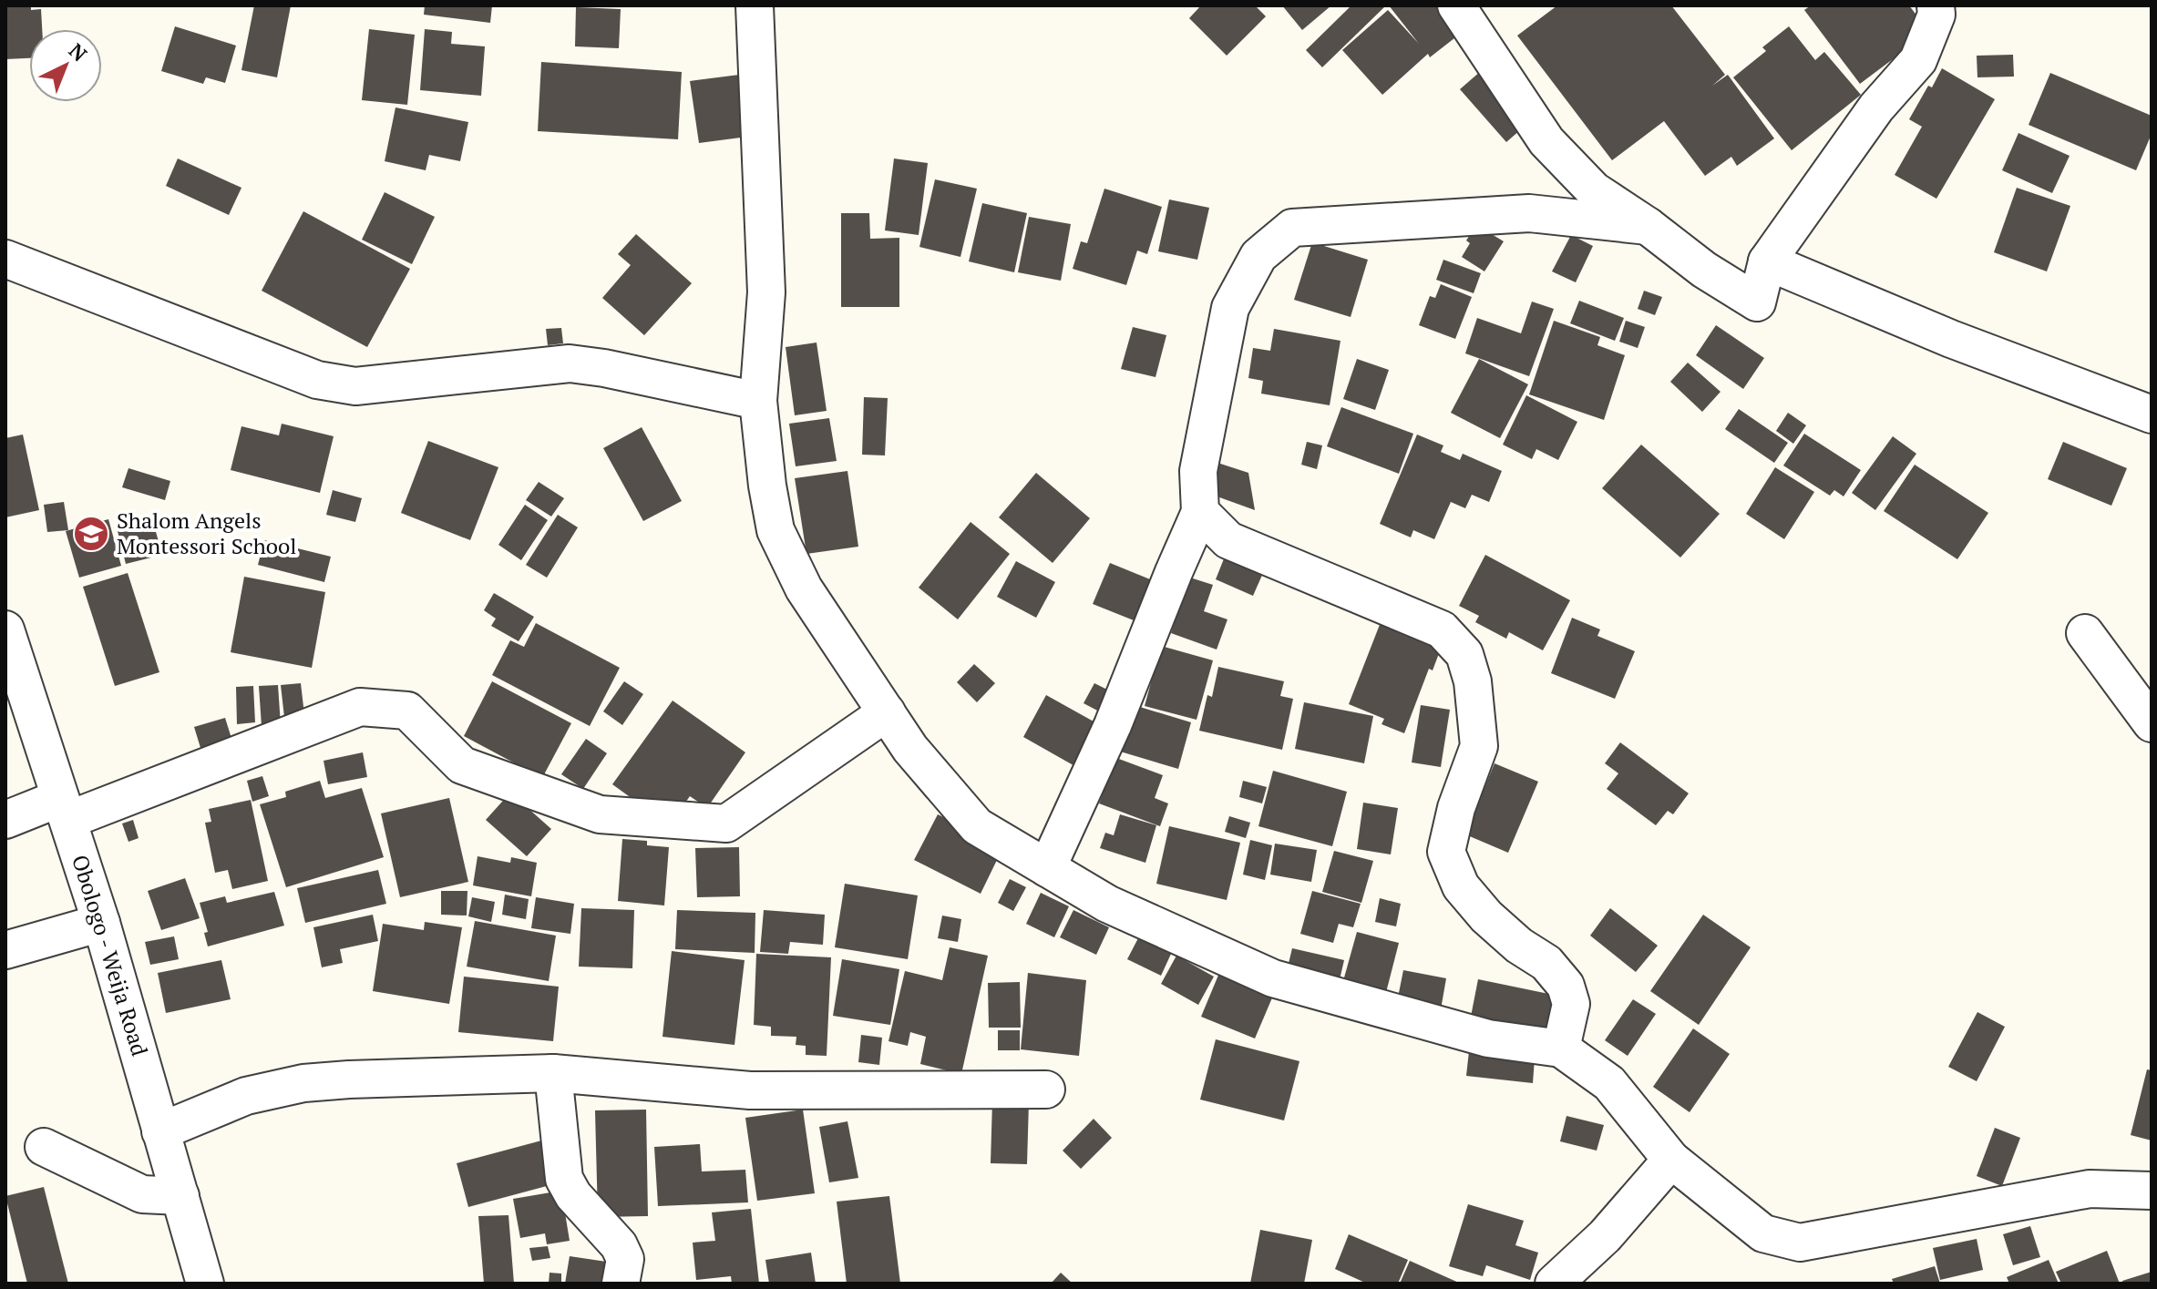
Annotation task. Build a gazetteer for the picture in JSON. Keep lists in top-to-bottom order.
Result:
{
  "streets": {
    "street": ["Obologo - Weija Road"]
  },
  "places": {
    "school or university": ["Shalom Angels Montessori School"]
  },
  "north": "top right"
}
